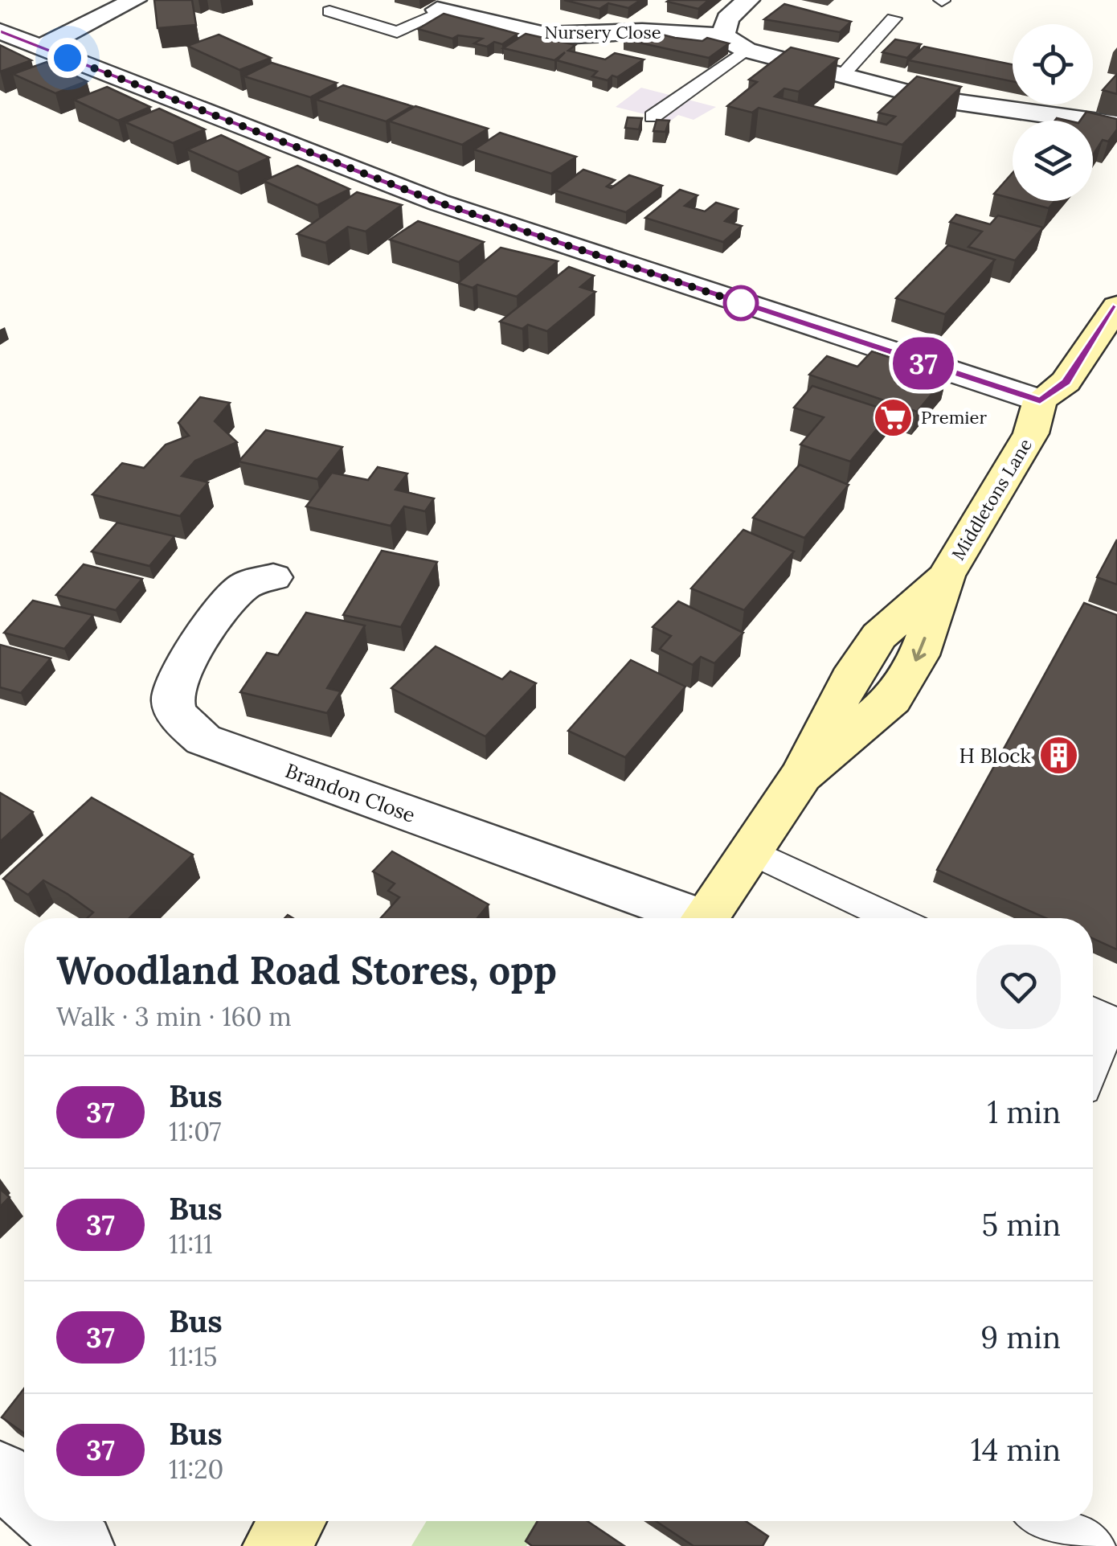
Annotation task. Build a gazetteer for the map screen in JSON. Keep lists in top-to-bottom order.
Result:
{
  "streets": {
    "street": ["Nursery Close", "Middletons Lane", "Brandon Close"]
  },
  "places": {
    "supermarket": ["Premier"],
    "building": ["H Block"]
  },
  "lines": ["bus line 37"],
  "page": {
    "on_map": "37",
    "heading": ["Woodland Road Stores, opp", "Walk · 3 min · 160 m"],
    "list": [
      {
        "mark": "37",
        "name": "Bus",
        "note": "11:07",
        "value": "1 min"
      },
      {
        "mark": "37",
        "name": "Bus",
        "note": "11:11",
        "value": "5 min"
      },
      {
        "mark": "37",
        "name": "Bus",
        "note": "11:15",
        "value": "9 min"
      },
      {
        "mark": "37",
        "name": "Bus",
        "note": "11:20",
        "value": "14 min"
      }
    ]
  }
}
